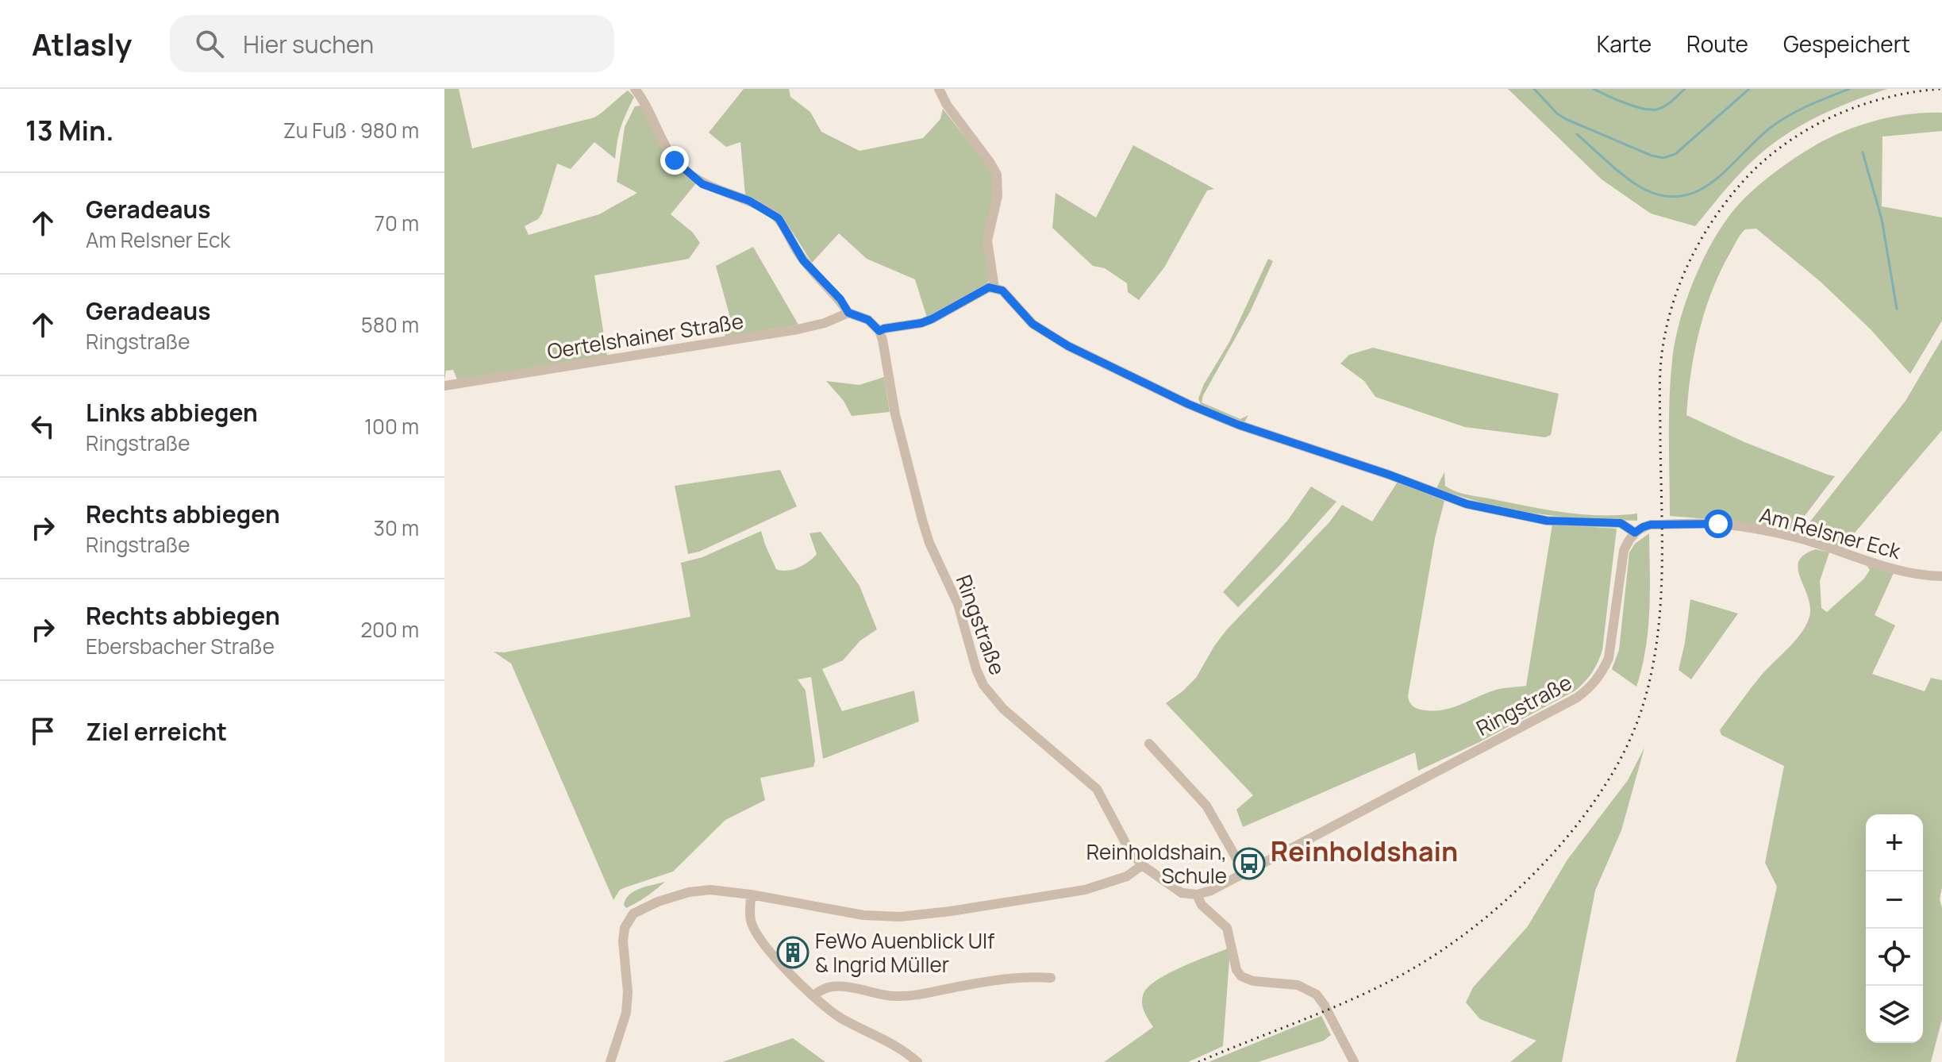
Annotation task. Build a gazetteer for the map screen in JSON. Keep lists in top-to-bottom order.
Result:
{
  "streets": {
    "street": ["Oertelshainer Straße", "Am Relsner Eck", "Ringstraße"]
  },
  "crossings": [
    ["Am Relsner Eck", "Ringstraße"]
  ],
  "districts": ["Reinholdshain"],
  "places": {
    "bus stop": ["Reinholdshain, Schule"],
    "building": ["FeWo Auenblick Ulf & Ingrid Müller"]
  },
  "page": {
    "header": "Atlasly",
    "search": "Hier suchen",
    "nav": ["Karte", "Route", "Gespeichert"],
    "heading": ["13 Min.", "Zu Fuß · 980 m"],
    "list": [
      ["Geradeaus", "Am Relsner Eck", "70 m"],
      ["Geradeaus", "Ringstraße", "580 m"],
      ["Links abbiegen", "Ringstraße", "100 m"],
      ["Rechts abbiegen", "Ringstraße", "30 m"],
      ["Rechts abbiegen", "Ebersbacher Straße", "200 m"],
      "Ziel erreicht"
    ],
    "map_buttons": ["+", "−"]
  }
}
